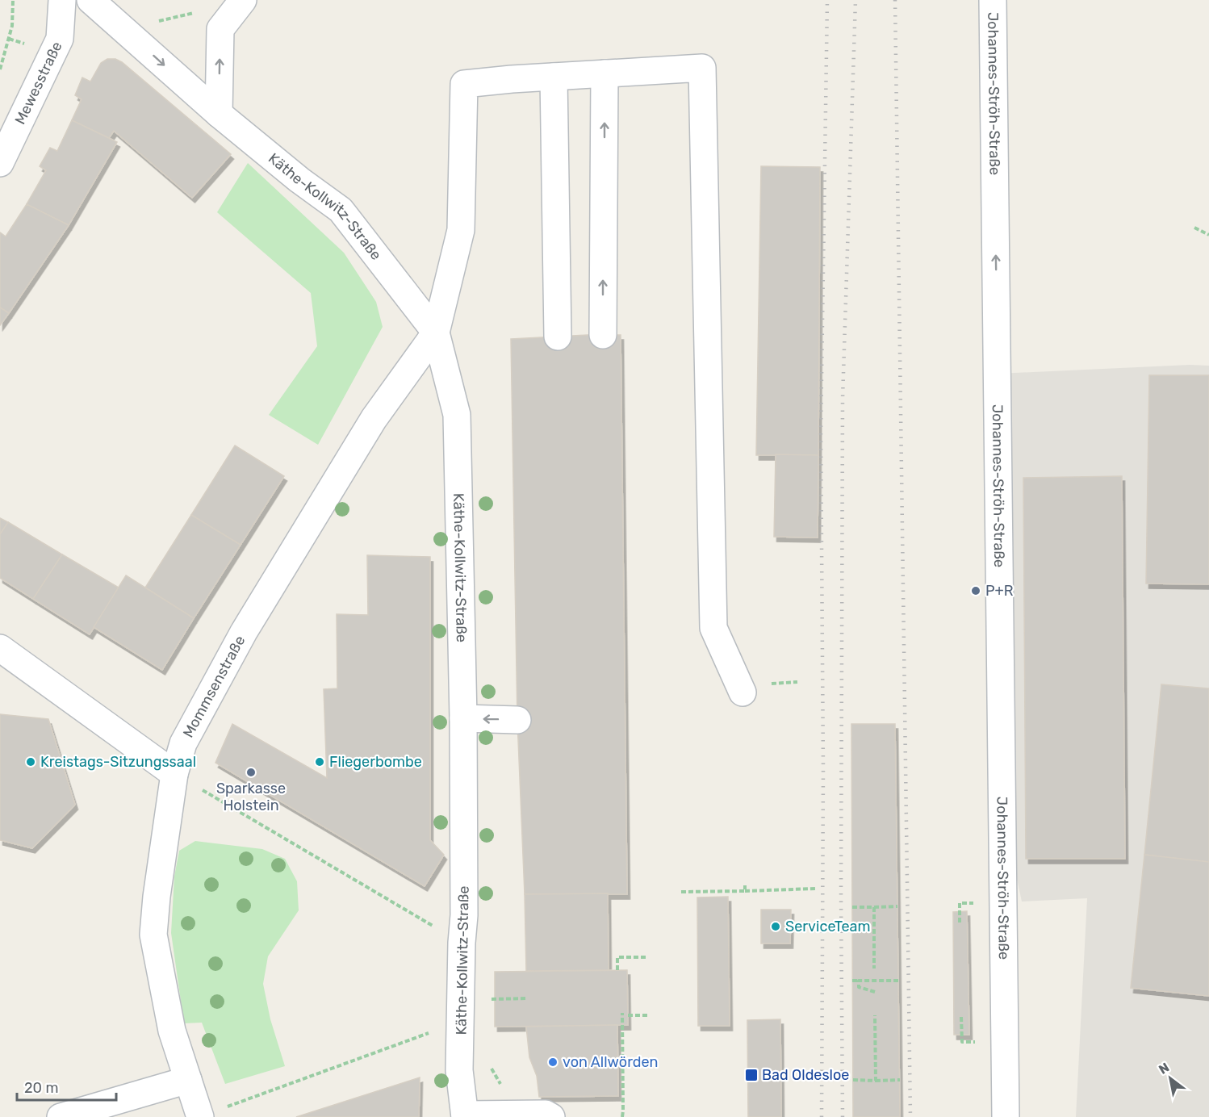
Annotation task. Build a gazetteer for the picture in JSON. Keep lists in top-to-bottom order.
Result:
{
  "streets": {
    "street": [
      "Mewesstraße",
      "Johannes-Ströh-Straße",
      "Käthe-Kollwitz-Straße",
      "Mommsenstraße"
    ]
  },
  "crossings": [
    ["Käthe-Kollwitz-Straße", "Mommsenstraße"]
  ],
  "one_way": ["Johannes-Ströh-Straße"],
  "places": {
    "other": [
      "P+R",
      "Kreistags-Sitzungssaal",
      "Fliegerbombe",
      "Sparkasse Holstein",
      "ServiceTeam",
      "von Allwörden"
    ],
    "transit": ["Bad Oldesloe"]
  },
  "scale_bar": "20 m",
  "north": "top left"
}
